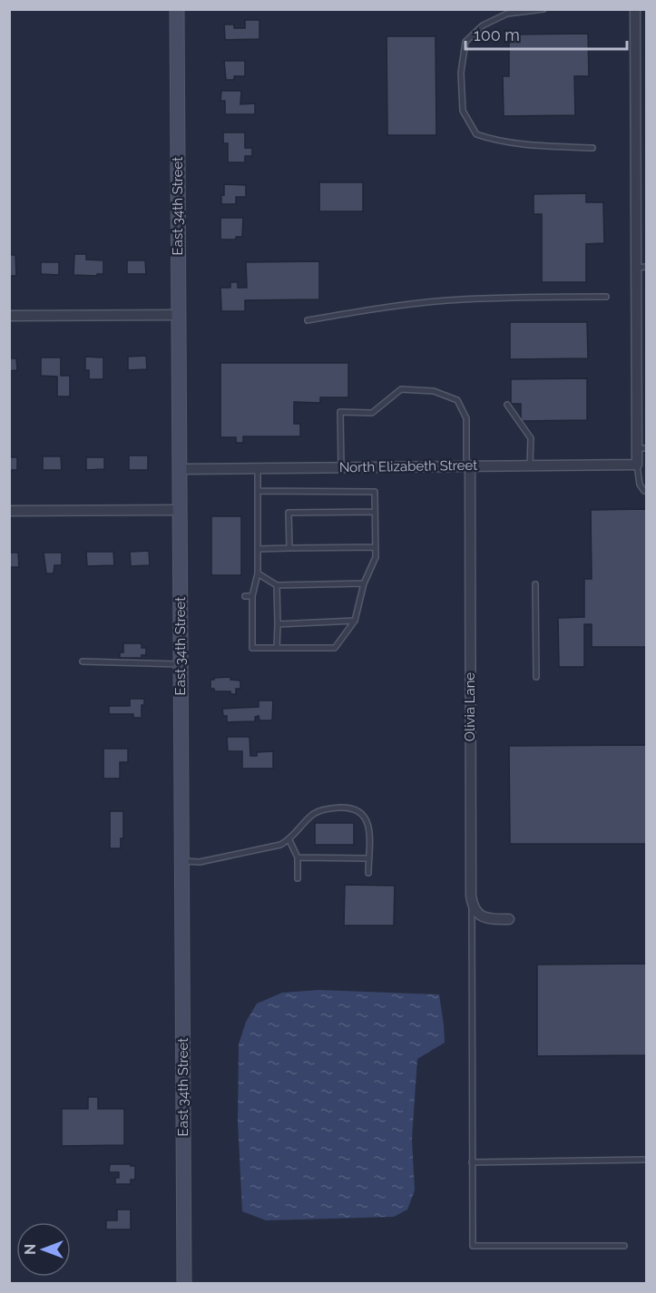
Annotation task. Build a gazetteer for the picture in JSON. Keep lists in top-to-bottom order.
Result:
{
  "streets": {
    "main road": ["East 34th Street"],
    "street": ["North Elizabeth Street", "Olivia Lane"]
  },
  "crossings": [
    ["East 34th Street", "North Elizabeth Street"],
    ["North Elizabeth Street", "Olivia Lane"]
  ],
  "scale_bar": "100 m",
  "north": "left"
}
